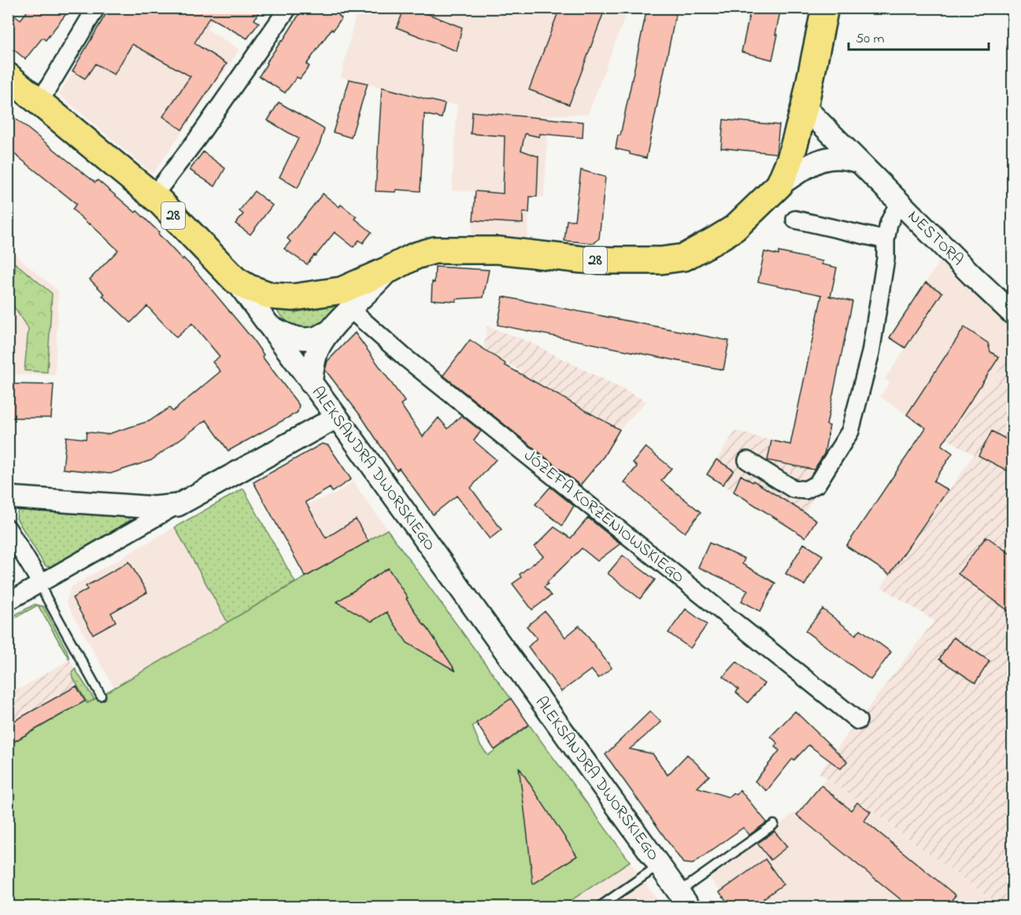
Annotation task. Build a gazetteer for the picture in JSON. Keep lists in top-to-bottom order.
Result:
{
  "streets": {
    "main road": ["28", "ALEKSANDRA DWORSKIEGO"],
    "street": ["NESTORA", "JÓZEFA KORZENIOWSKIEGO"]
  },
  "crossings": [
    ["28", "NESTORA"],
    ["28", "ALEKSANDRA DWORSKIEGO"]
  ],
  "scale_bar": "50 m"
}
